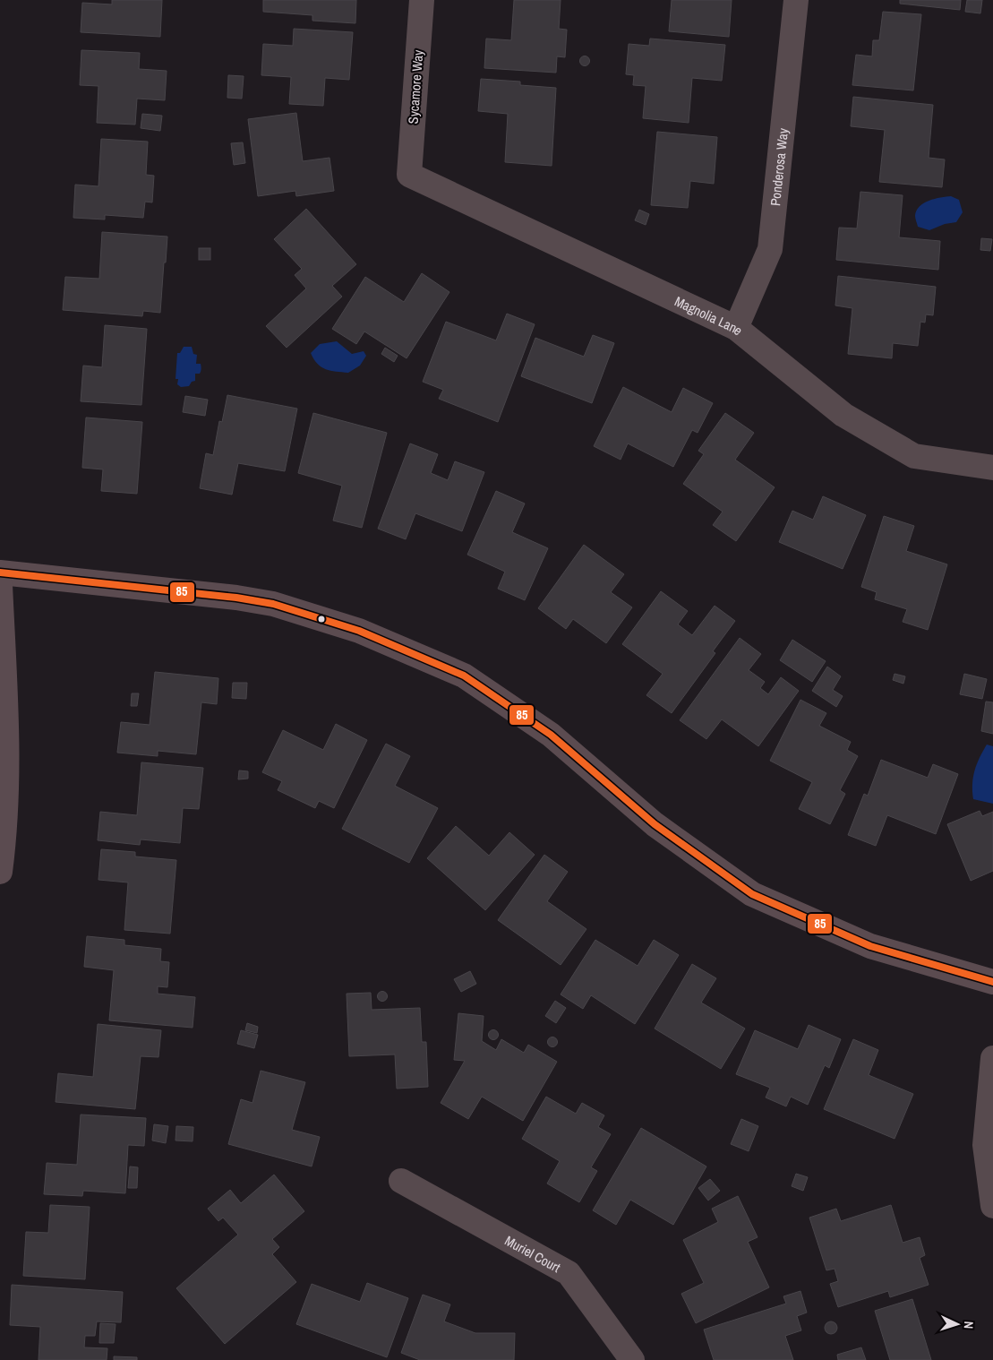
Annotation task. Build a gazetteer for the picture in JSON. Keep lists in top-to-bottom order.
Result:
{
  "streets": {
    "street": [
      "Sycamore Way",
      "Ponderosa Way",
      "Magnolia Lane",
      "Muriel Court"
    ]
  },
  "crossings": [
    ["Sycamore Way", "Magnolia Lane"],
    ["Ponderosa Way", "Magnolia Lane"]
  ],
  "lines": ["transit line 85"],
  "north": "right"
}
